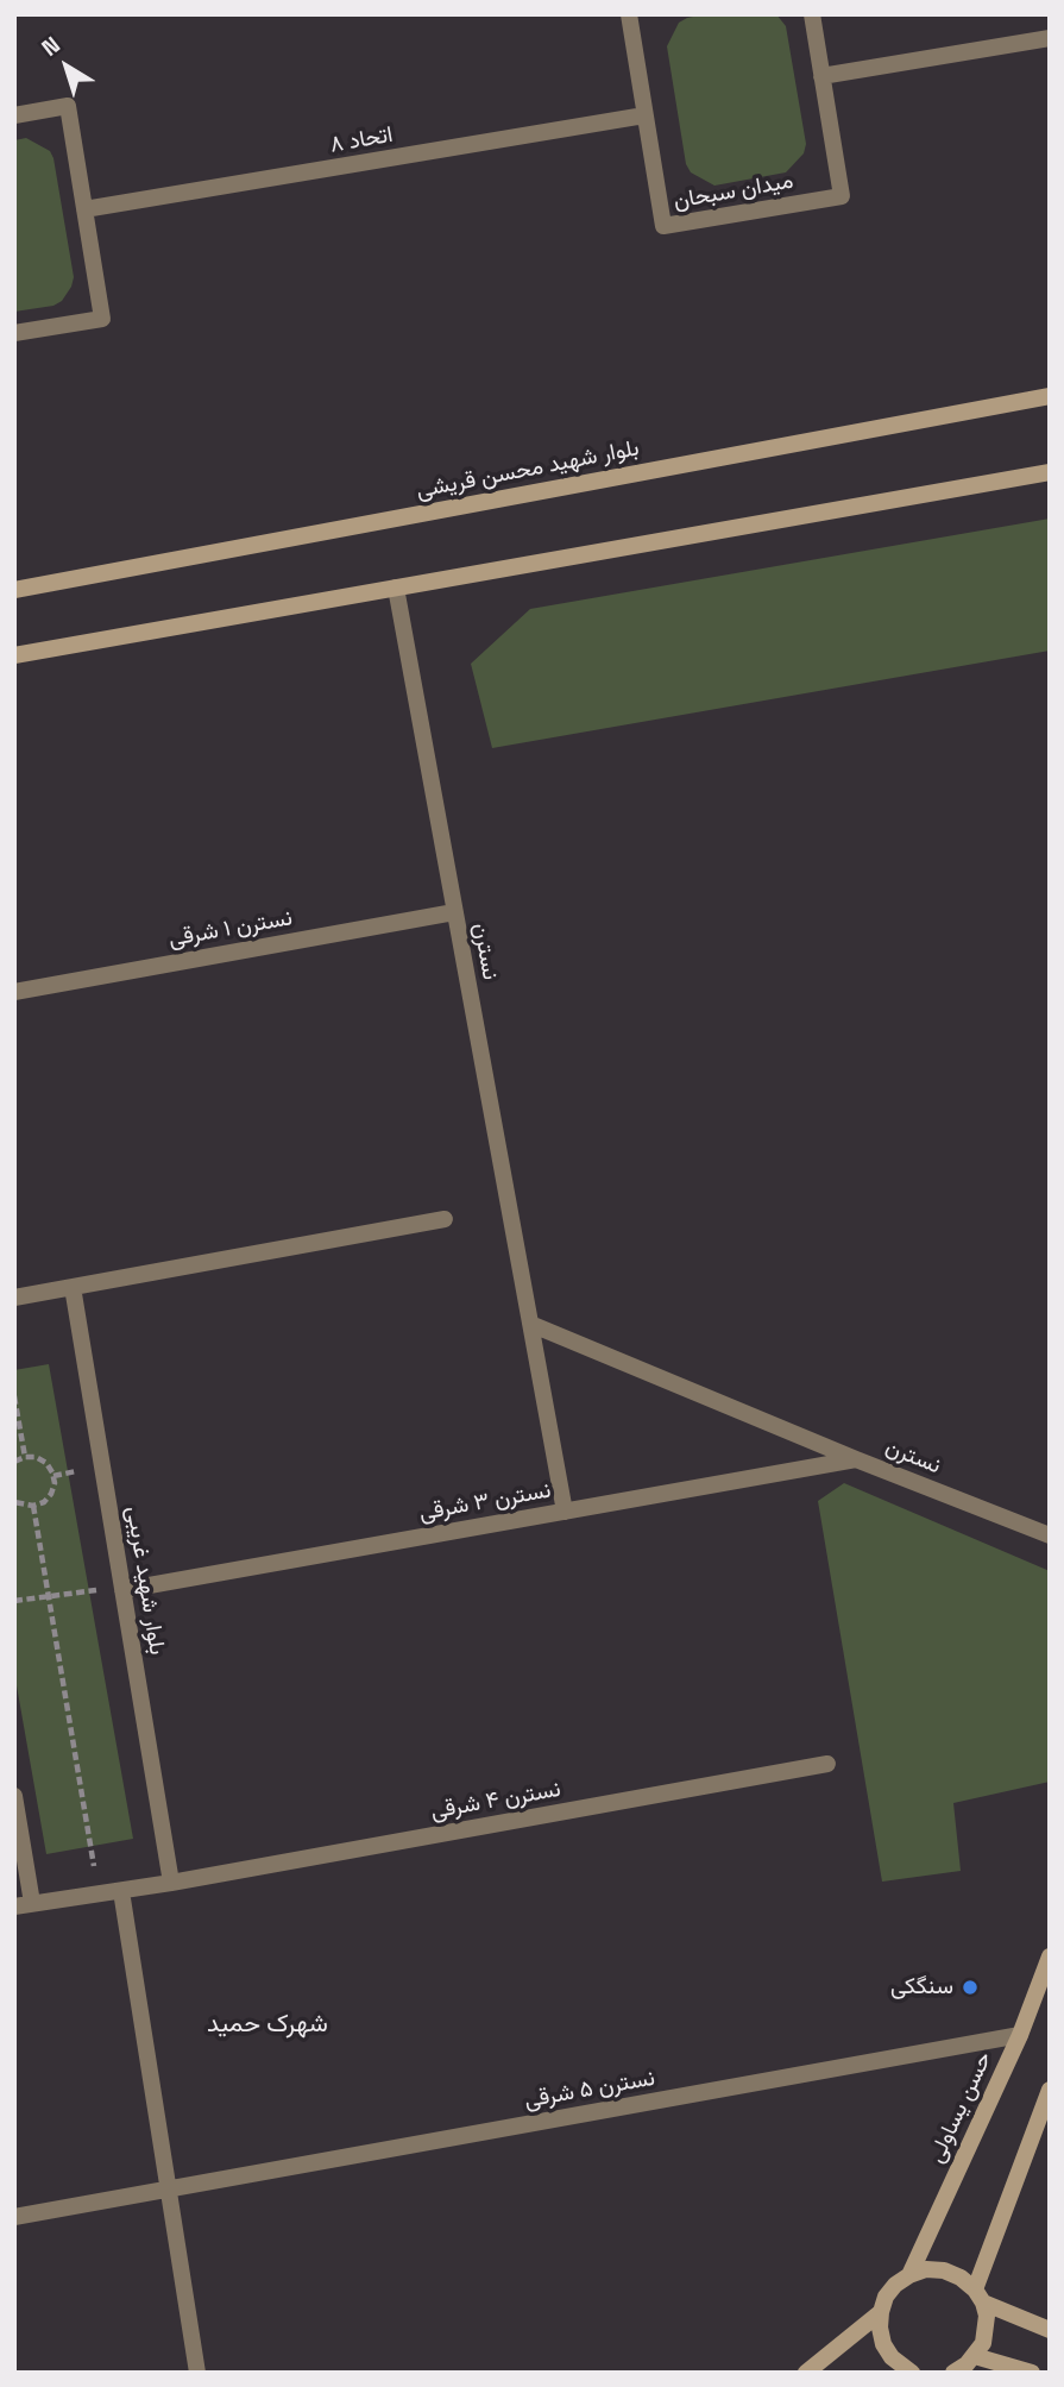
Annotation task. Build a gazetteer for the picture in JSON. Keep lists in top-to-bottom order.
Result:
{
  "streets": {
    "main road": ["بلوار شهید محسن قریشی", "حسن یساولی"],
    "street": [
      "اتحاد ۸",
      "میدان سبحان",
      "نسترن ۱ شرقی",
      "نسترن",
      "نسترن ۳ شرقی",
      "بلوار شهید غریبی",
      "نسترن ۴ شرقی",
      "نسترن ۵ شرقی"
    ]
  },
  "crossings": [
    ["اتحاد ۸", "میدان سبحان"],
    ["نسترن ۱ شرقی", "نسترن"],
    ["نسترن", "نسترن ۳ شرقی"],
    ["نسترن ۳ شرقی", "بلوار شهید غریبی"],
    ["بلوار شهید غریبی", "نسترن ۴ شرقی"],
    ["نسترن ۵ شرقی", "حسن یساولی"]
  ],
  "districts": ["شهرک حمید"],
  "places": ["سنگکی"],
  "north": "top left"
}
